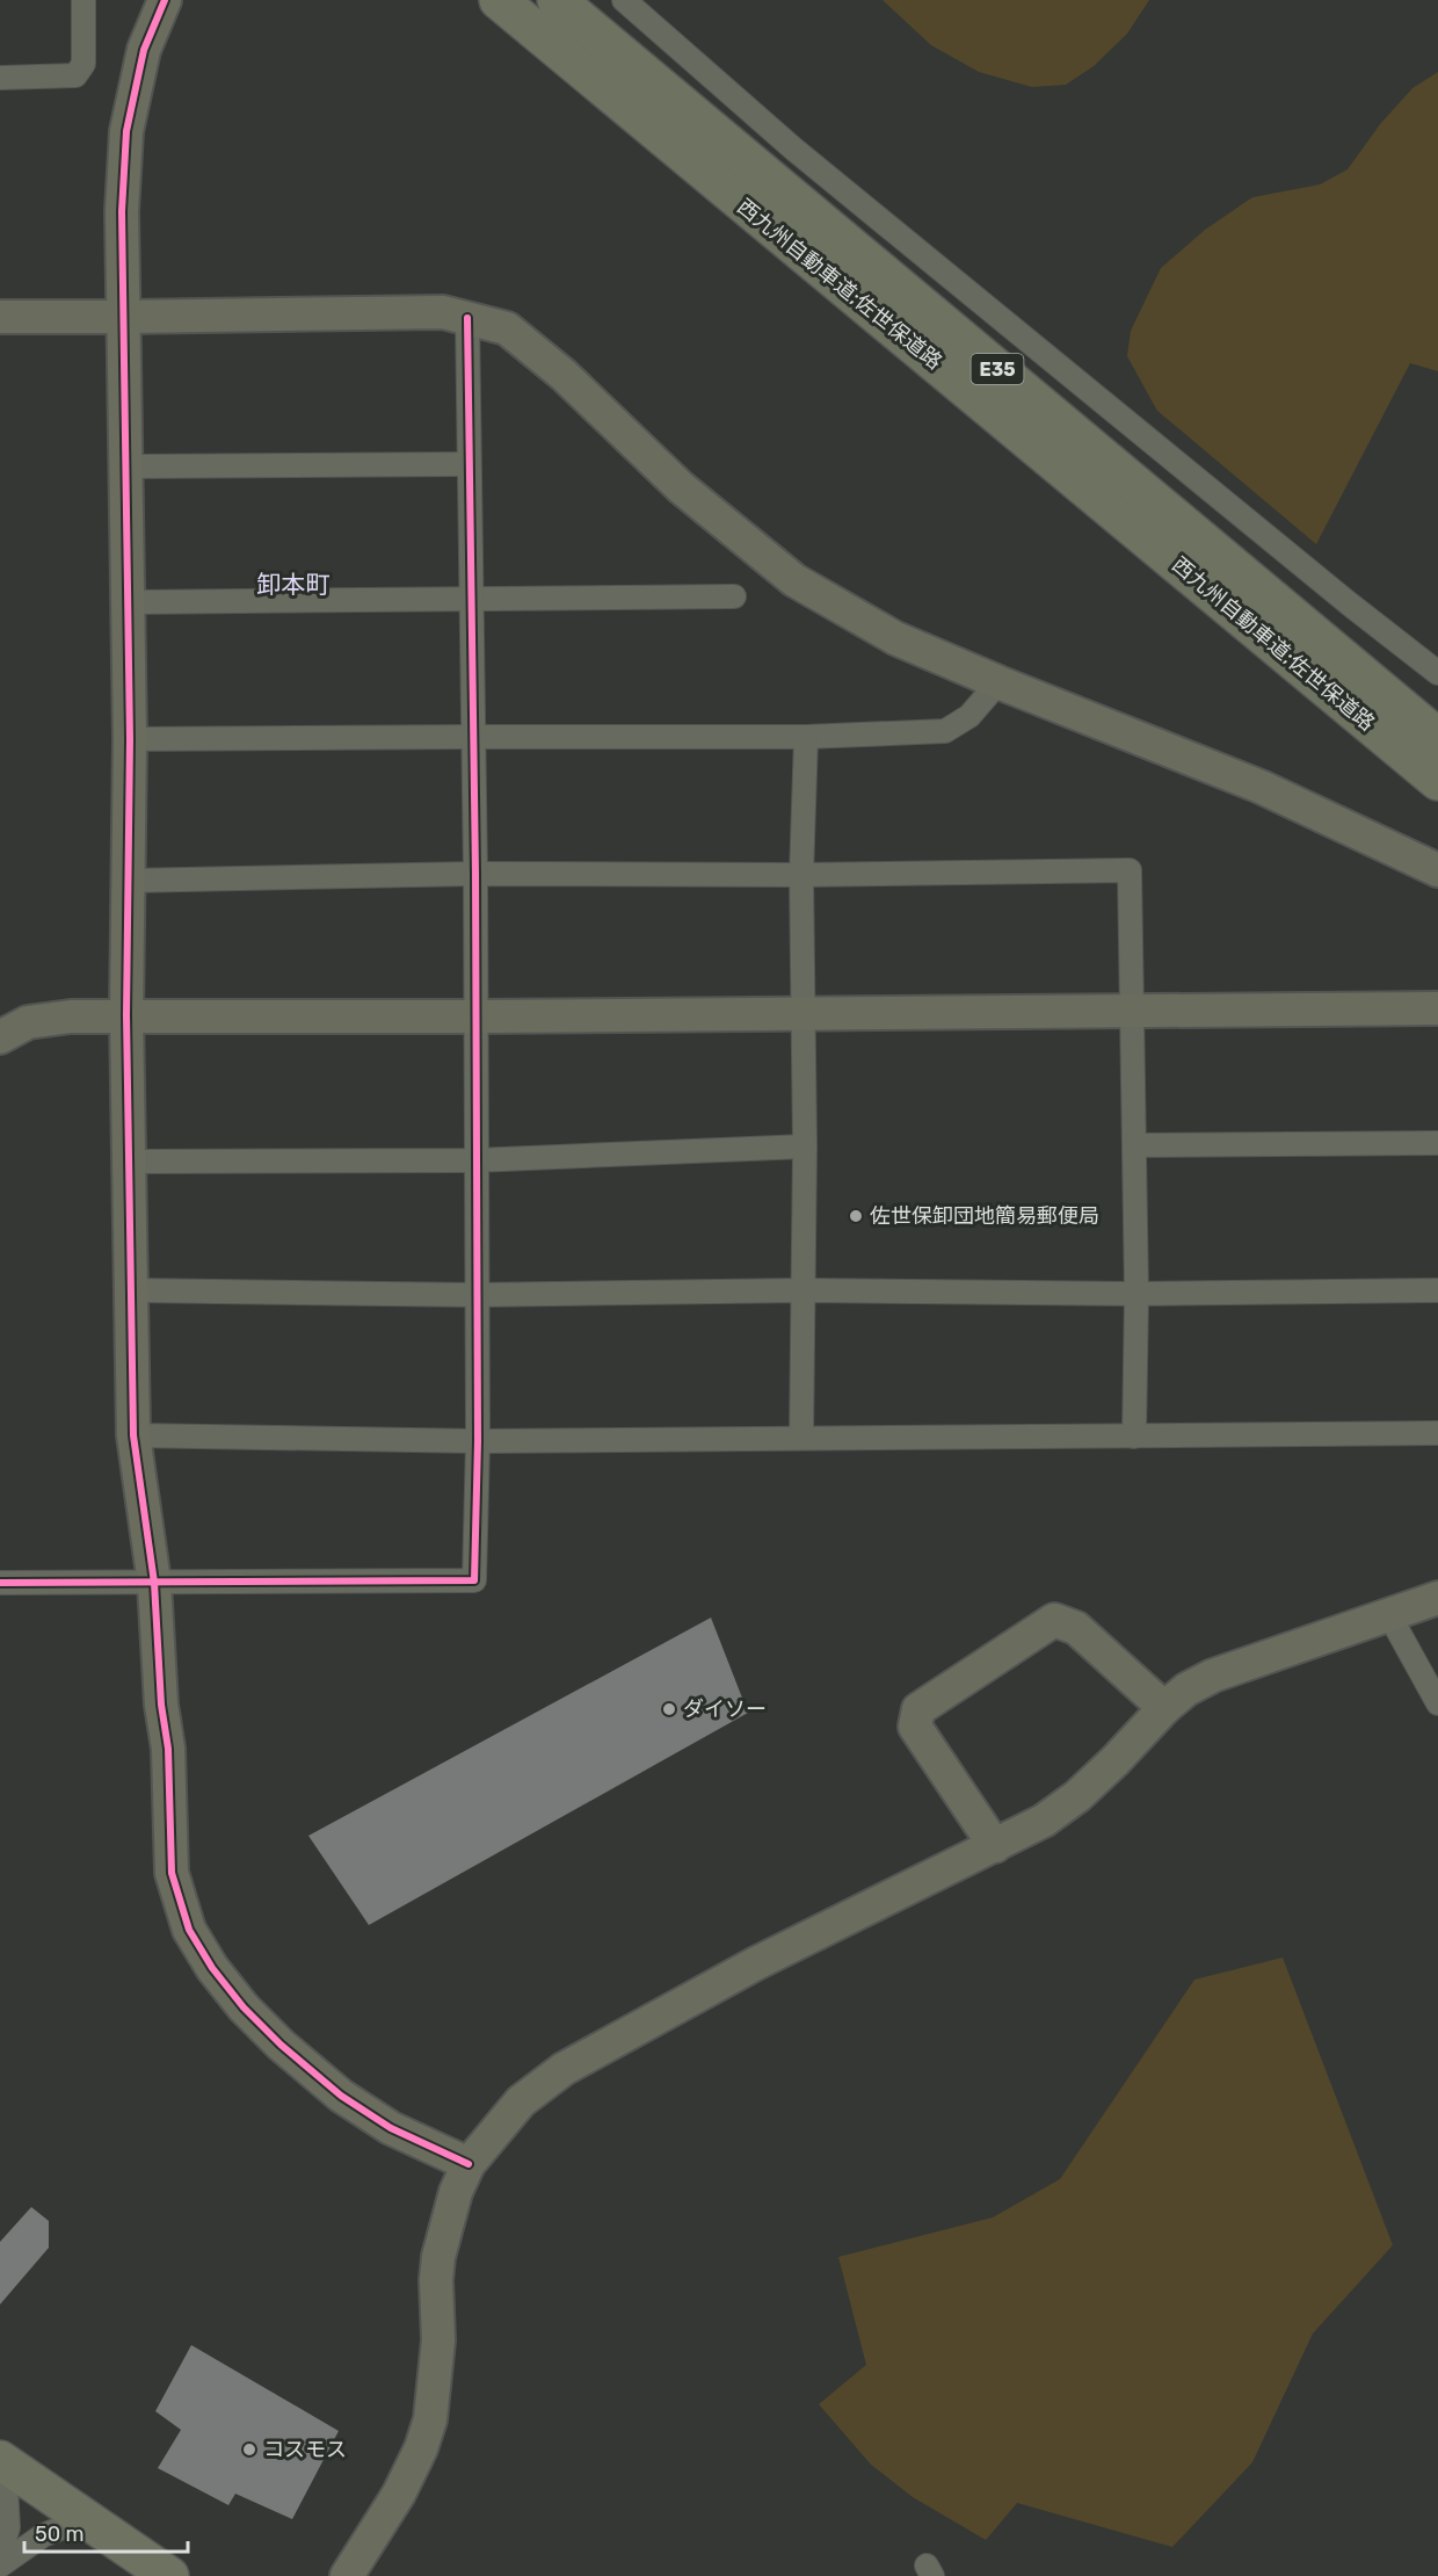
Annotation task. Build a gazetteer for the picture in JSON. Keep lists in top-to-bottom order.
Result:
{
  "streets": {
    "highway": ["西九州自動車道;佐世保道路", "E35"]
  },
  "districts": ["卸本町"],
  "places": ["佐世保卸団地簡易郵便局", "ダイソー", "コスモス"],
  "scale_bar": "50 m"
}
